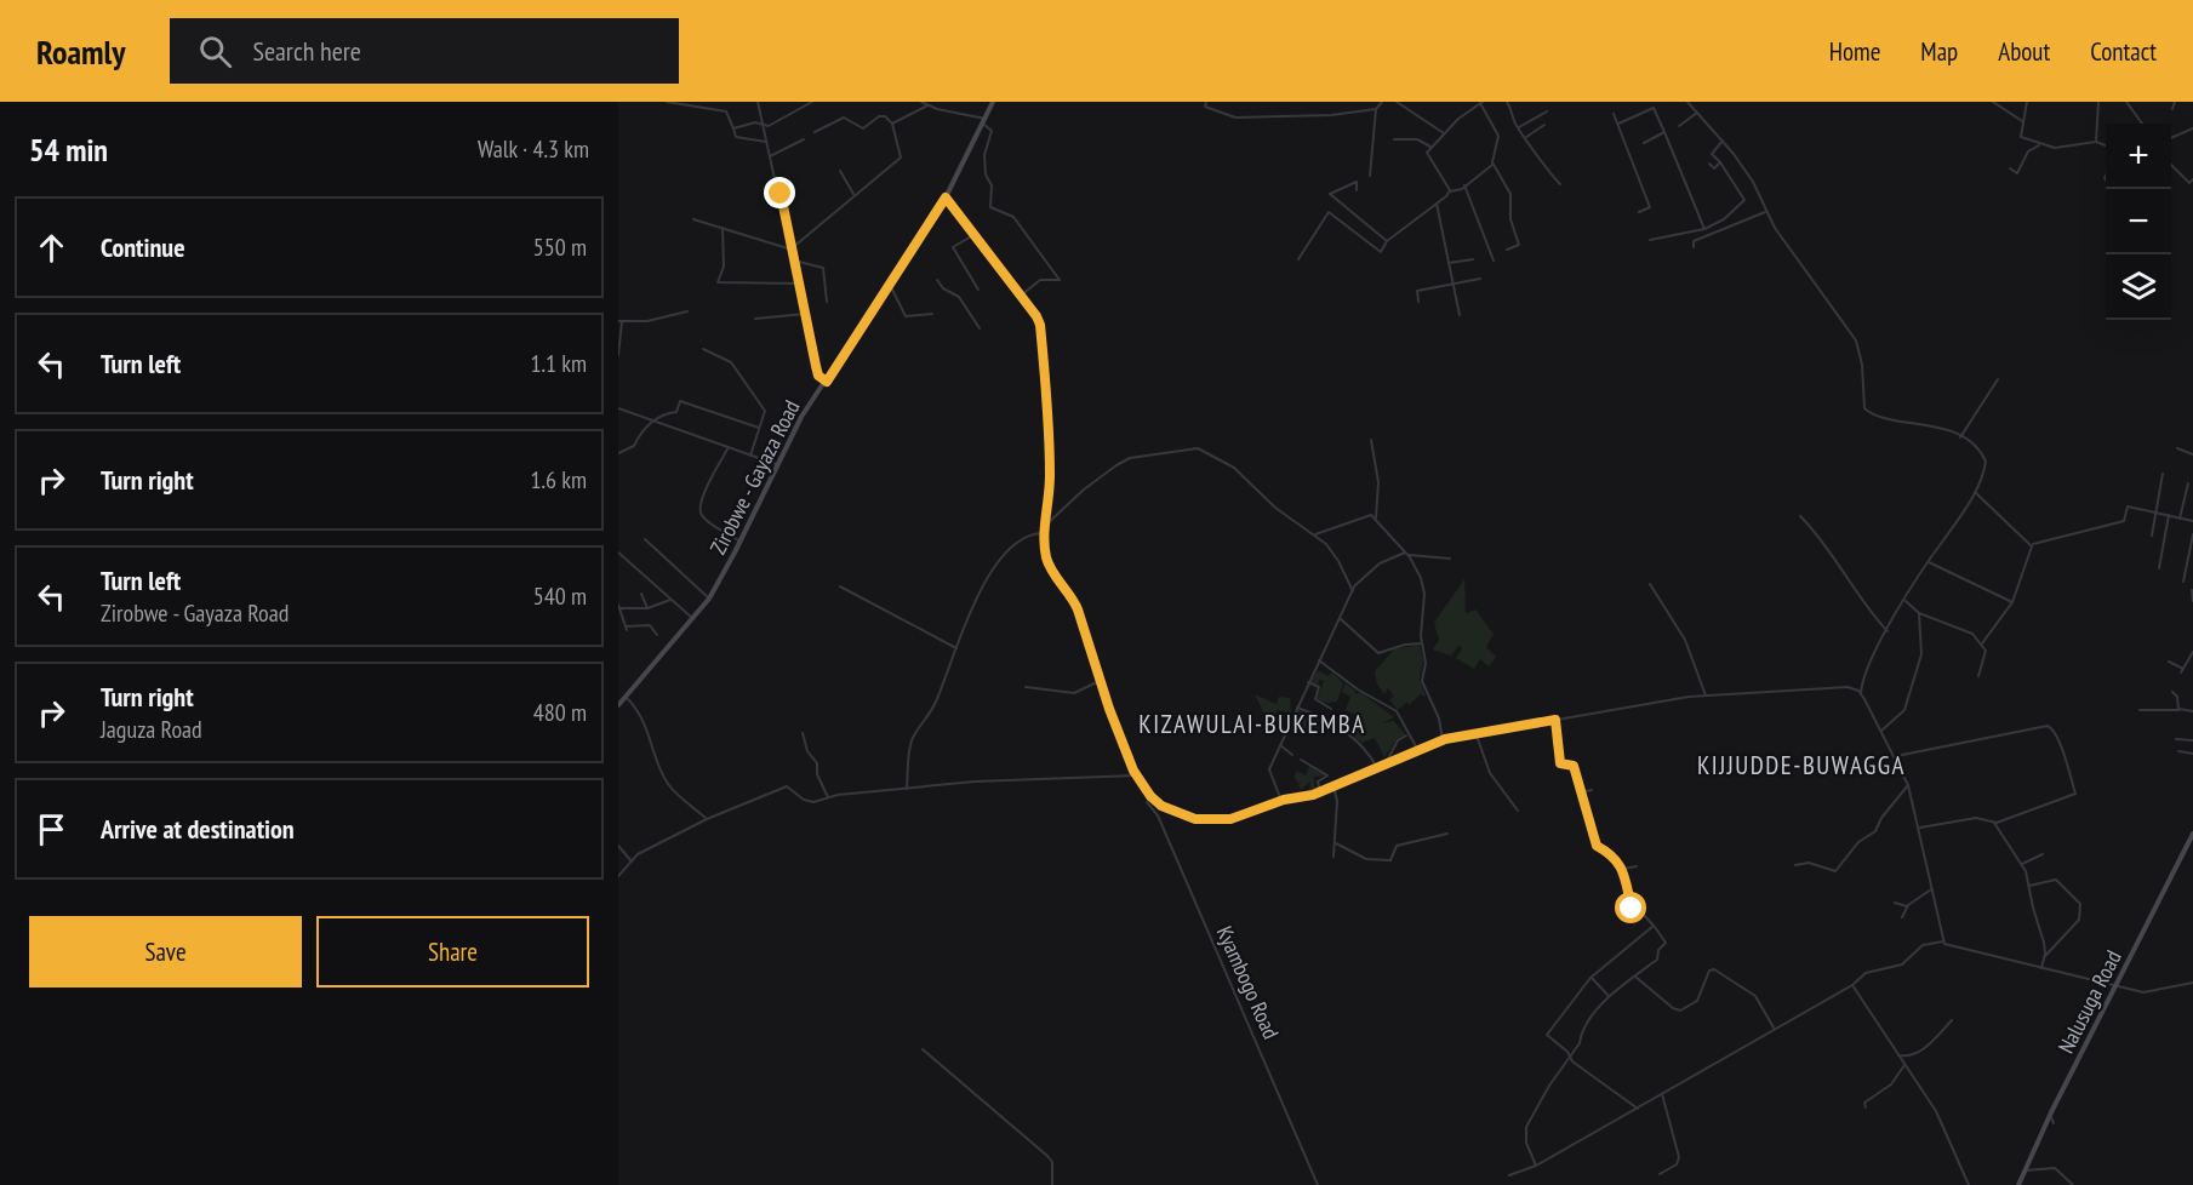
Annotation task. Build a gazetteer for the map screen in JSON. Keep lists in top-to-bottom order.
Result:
{
  "streets": {
    "street": ["Zirobwe - Gayaza Road", "Kyambogo Road", "Nalusuga Road"]
  },
  "districts": ["KIZAWULAI-BUKEMBA", "KIJJUDDE-BUWAGGA"],
  "page": {
    "header": "Roamly",
    "search": "Search here",
    "nav": [
      "Home",
      "Map",
      "About",
      "Contact"
    ],
    "heading": ["54 min", "Walk · 4.3 km"],
    "map_buttons": ["+", "−"],
    "list": [
      ["Continue", "550 m"],
      ["Turn left", "1.1 km"],
      ["Turn right", "1.6 km"],
      ["Turn left", "Zirobwe - Gayaza Road", "540 m"],
      ["Turn right", "Jaguza Road", "480 m"],
      "Arrive at destination"
    ],
    "buttons": ["Save", "Share"]
  }
}
